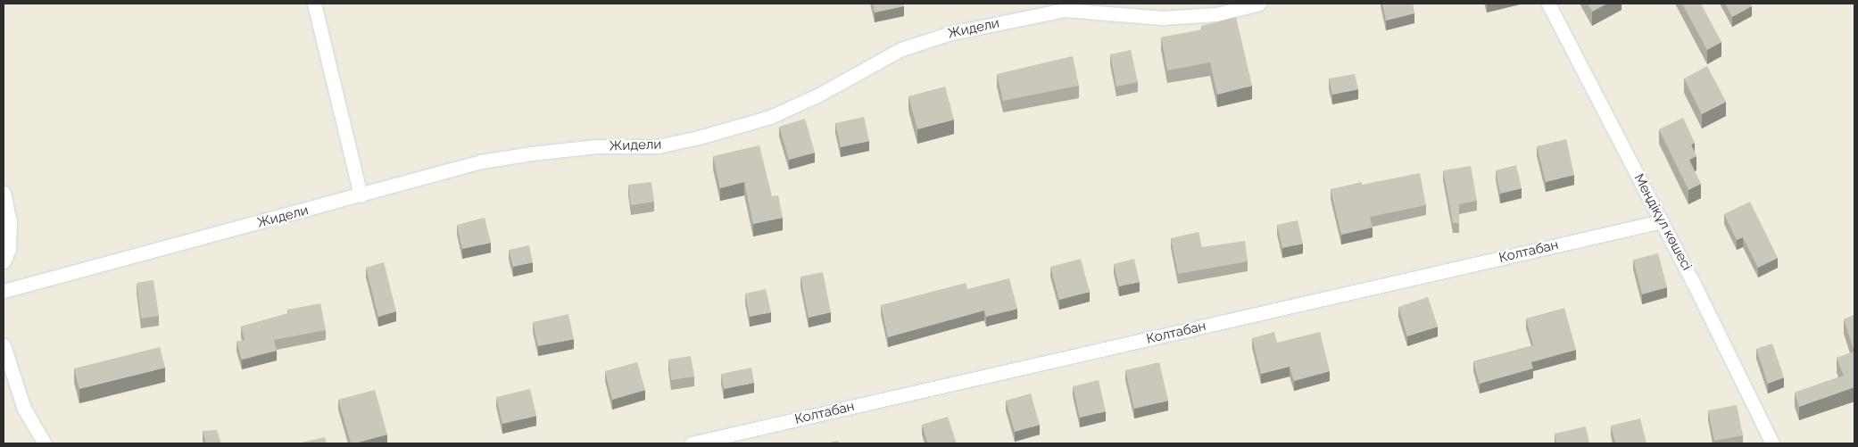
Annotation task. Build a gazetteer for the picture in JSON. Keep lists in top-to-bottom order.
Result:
{
  "streets": {
    "street": ["Жидели", "Меңдіқұл көшесі", "Колтабан"]
  },
  "crossings": [
    ["Меңдіқұл көшесі", "Колтабан"]
  ]
}
